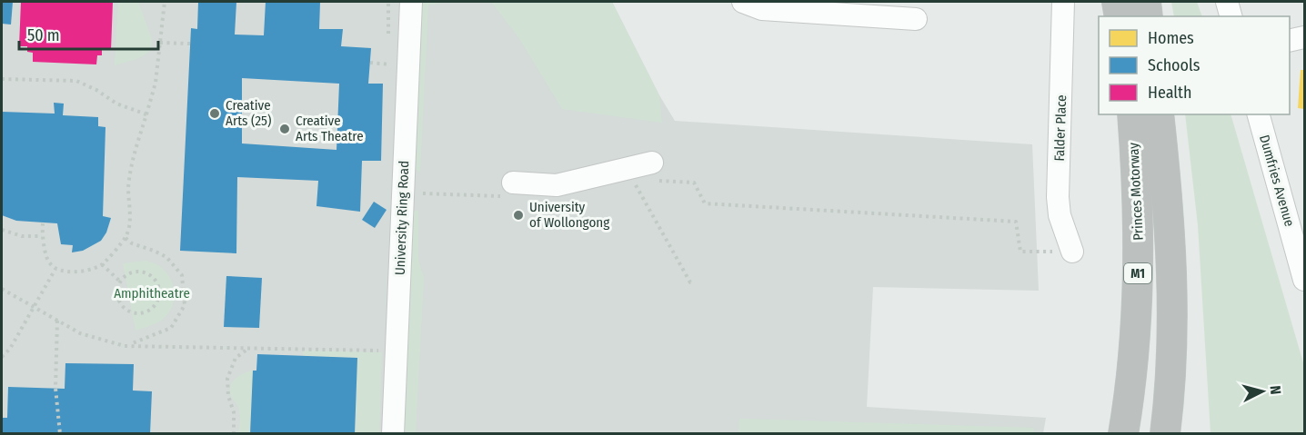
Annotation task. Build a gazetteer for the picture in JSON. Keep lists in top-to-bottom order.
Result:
{
  "streets": {
    "highway": ["Princes Motorway", "M1"],
    "street": ["Falder Place", "Dumfries Avenue", "University Ring Road"]
  },
  "parks": ["Amphitheatre"],
  "places": ["Creative Arts (25)", "Creative Arts Theatre", "University of Wollongong"],
  "legend": ["Homes", "Schools", "Health"],
  "scale_bar": "50 m",
  "north": "right"
}
